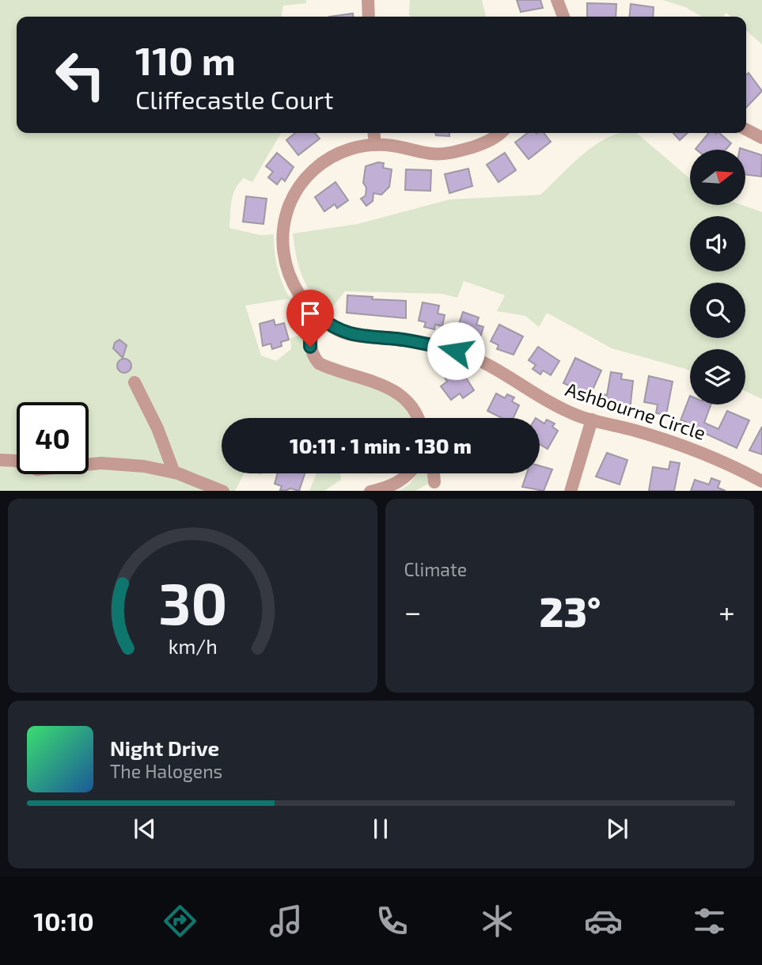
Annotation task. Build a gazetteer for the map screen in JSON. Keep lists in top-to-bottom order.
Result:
{
  "streets": {
    "street": ["Ashbourne Circle"]
  },
  "north": "right",
  "page": {
    "turn": ["110 m", "Cliffecastle Court"],
    "limit": "40",
    "trip": "10:11 · 1 min · 130 m",
    "tile": "Climate",
    "heat": ["−", "23°", "+"],
    "song": ["Night Drive", "The Halogens"],
    "tabs": "10:10",
    "gauge": ["30", "km/h"]
  }
}
